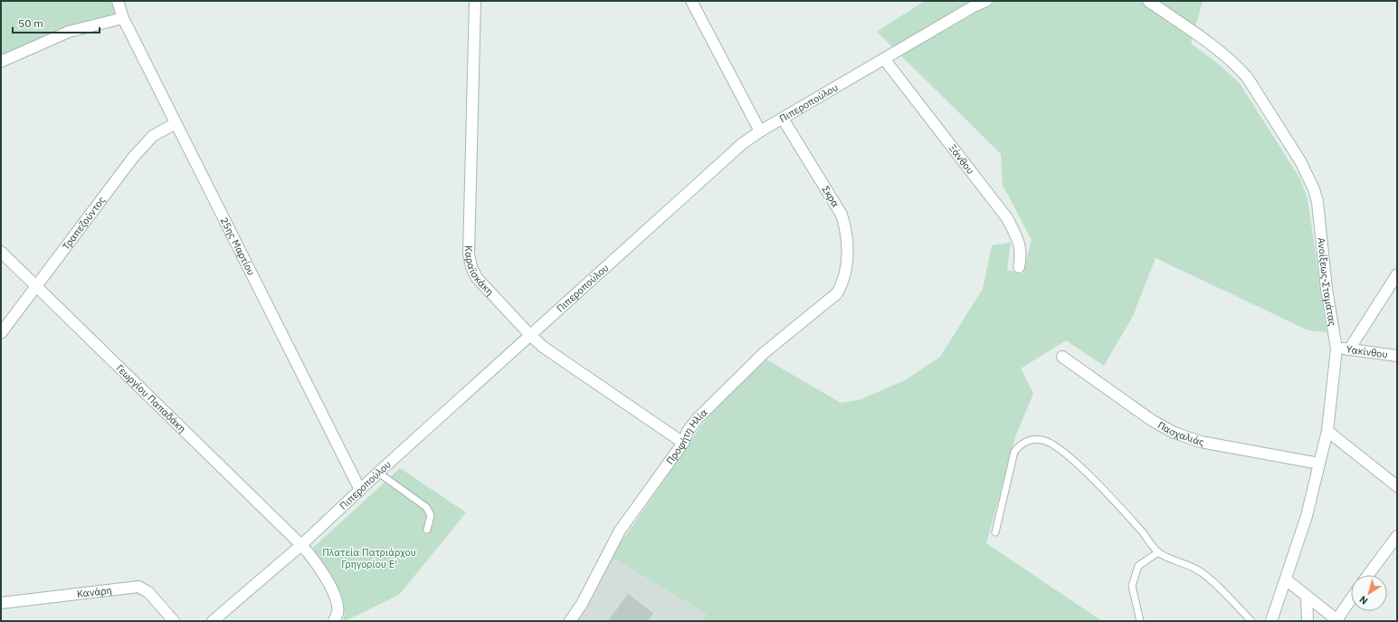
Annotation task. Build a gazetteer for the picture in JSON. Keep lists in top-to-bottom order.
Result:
{
  "streets": {
    "street": [
      "Πιπεροπούλου",
      "Ξάνθου",
      "Σκρα",
      "Τραπεζούντος",
      "25ης Μαρτίου",
      "Καραϊσκάκη",
      "Ανοίξεως-Σταμάτας",
      "Υακίνθου",
      "Γεωργίου Παπαδάκη",
      "Πασχαλιάς",
      "Προφήτη Ηλία",
      "Κανάρη"
    ]
  },
  "crossings": [
    ["Πιπεροπούλου", "Ξάνθου"],
    ["Πιπεροπούλου", "Σκρα"],
    ["Πιπεροπούλου", "25ης Μαρτίου"],
    ["Πιπεροπούλου", "Καραϊσκάκη"],
    ["Πιπεροπούλου", "Γεωργίου Παπαδάκη"],
    ["Σκρα", "Προφήτη Ηλία"],
    ["Τραπεζούντος", "25ης Μαρτίου"],
    ["Τραπεζούντος", "Γεωργίου Παπαδάκη"],
    ["Καραϊσκάκη", "Προφήτη Ηλία"],
    ["Ανοίξεως-Σταμάτας", "Υακίνθου"],
    ["Ανοίξεως-Σταμάτας", "Πασχαλιάς"]
  ],
  "parks": ["Πλατεία Πατριάρχου Γρηγορίου Ε'"],
  "scale_bar": "50 m",
  "north": "bottom left"
}
